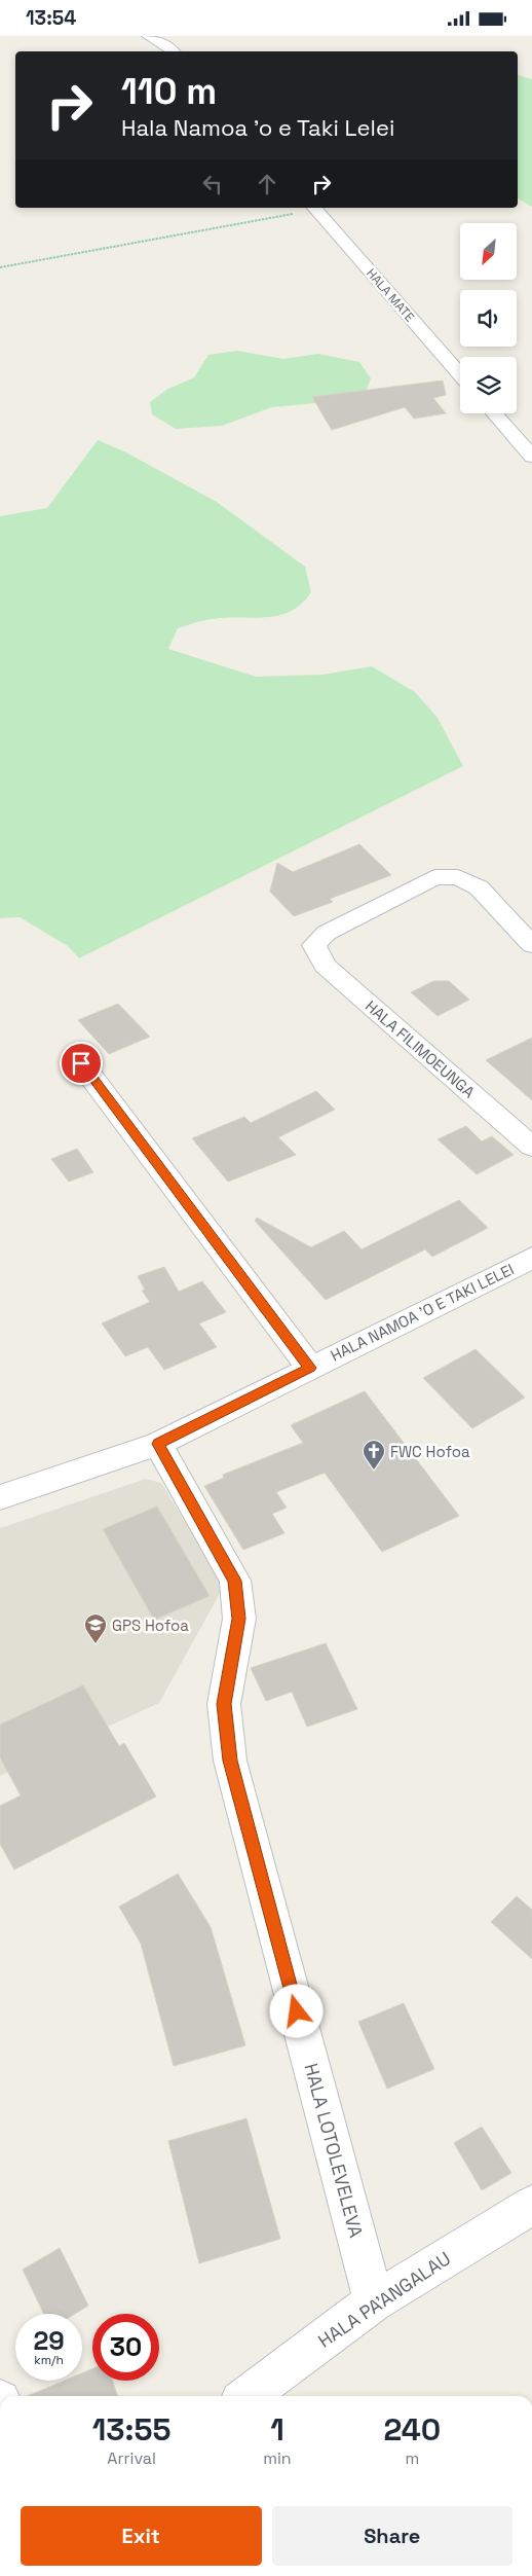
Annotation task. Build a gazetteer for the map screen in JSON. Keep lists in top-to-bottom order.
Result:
{
  "streets": {
    "street": [
      "HALA MATE",
      "HALA FILIMOEUNGA",
      "HALA NAMOA 'O E TAKI LELEI",
      "HALA LOTOLEVELEVA",
      "HALA PA'ANGALAU"
    ]
  },
  "crossings": [
    ["HALA NAMOA 'O E TAKI LELEI", "HALA LOTOLEVELEVA"],
    ["HALA LOTOLEVELEVA", "HALA PA'ANGALAU"]
  ],
  "places": {
    "church": ["FWC Hofoa"],
    "school or university": ["GPS Hofoa"]
  },
  "north": "bottom left",
  "page": {
    "status": "13:54",
    "turn": ["110 m", "Hala Namoa 'o e Taki Lelei"],
    "speed": "29 km/h",
    "limit": "30",
    "eta": [
      "13:55",
      "Arrival",
      "1",
      "min",
      "240",
      "m"
    ],
    "buttons": ["Exit", "Share"]
  }
}
